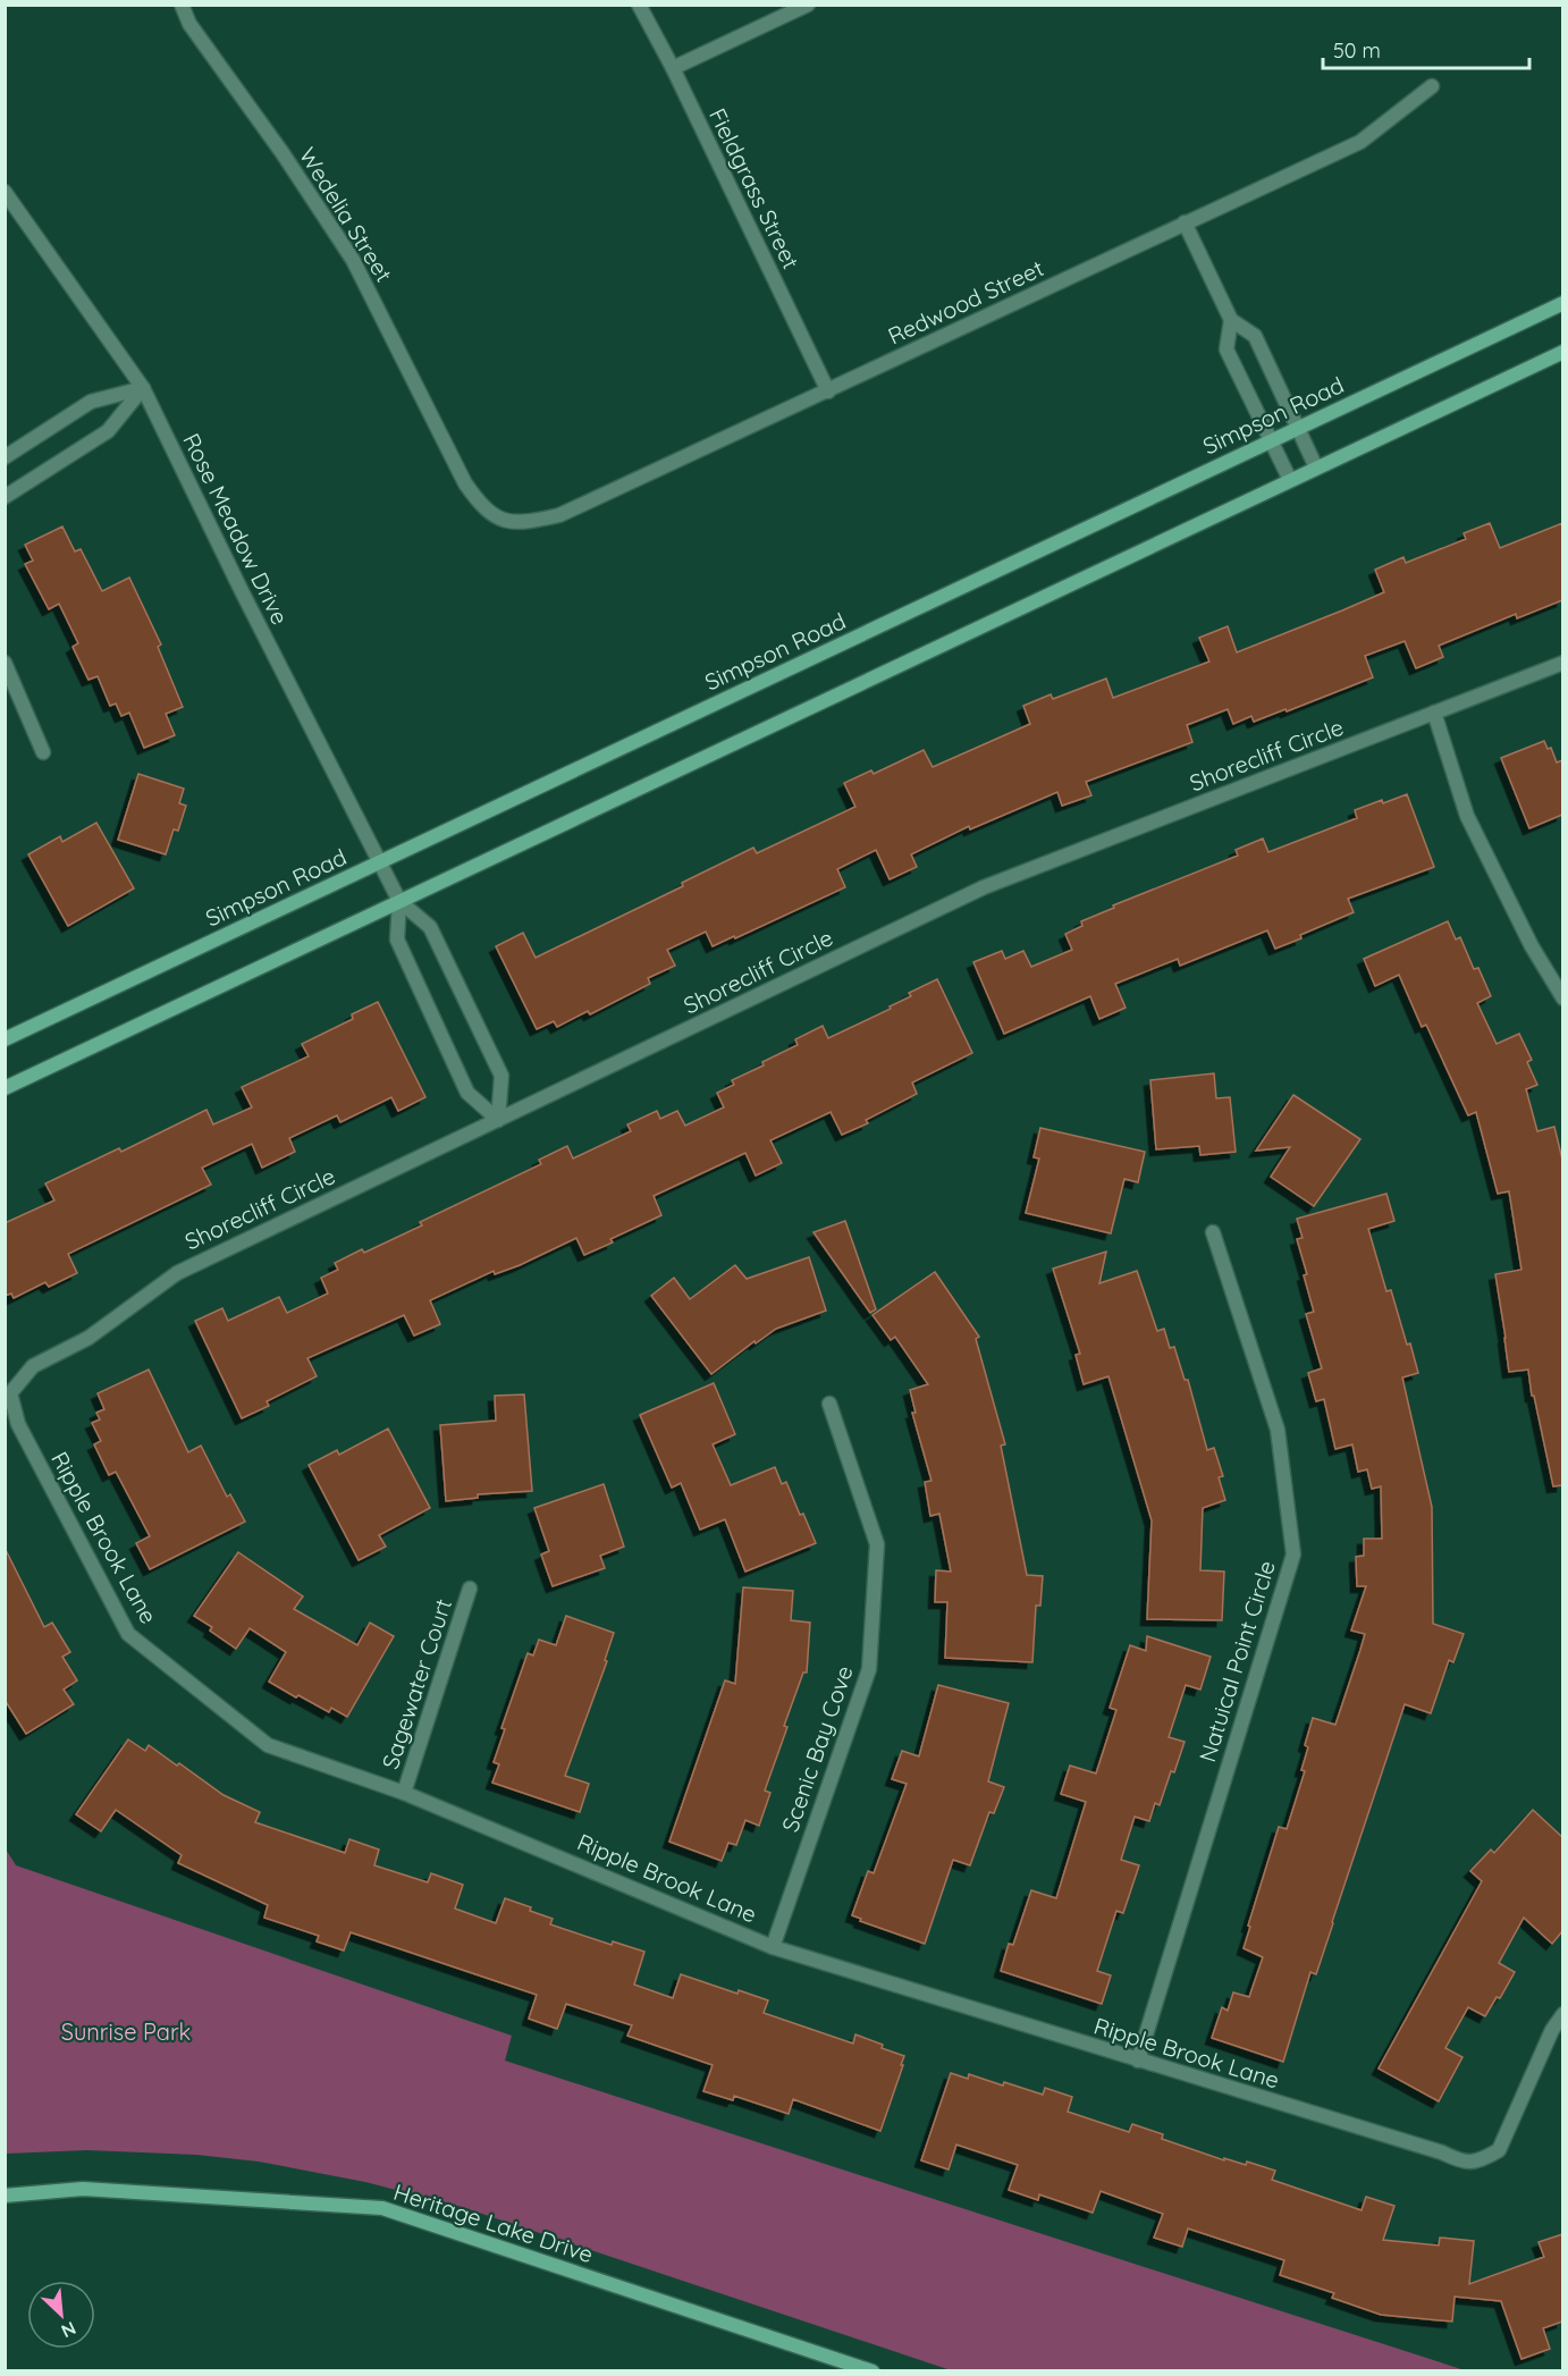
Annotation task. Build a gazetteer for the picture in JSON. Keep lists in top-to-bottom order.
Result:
{
  "streets": {
    "main road": ["Simpson Road", "Heritage Lake Drive"],
    "street": [
      "Fieldgrass Street",
      "Wedelia Street",
      "Redwood Street",
      "Rose Meadow Drive",
      "Shorecliff Circle",
      "Ripple Brook Lane",
      "Natuical Point Circle",
      "Sagewater Court",
      "Scenic Bay Cove"
    ]
  },
  "crossings": [
    ["Fieldgrass Street", "Redwood Street"],
    ["Wedelia Street", "Redwood Street"],
    ["Simpson Road", "Rose Meadow Drive"],
    ["Shorecliff Circle", "Ripple Brook Lane"],
    ["Ripple Brook Lane", "Natuical Point Circle"],
    ["Ripple Brook Lane", "Sagewater Court"],
    ["Ripple Brook Lane", "Scenic Bay Cove"]
  ],
  "parks": ["Sunrise Park"],
  "scale_bar": "50 m",
  "north": "bottom right"
}
